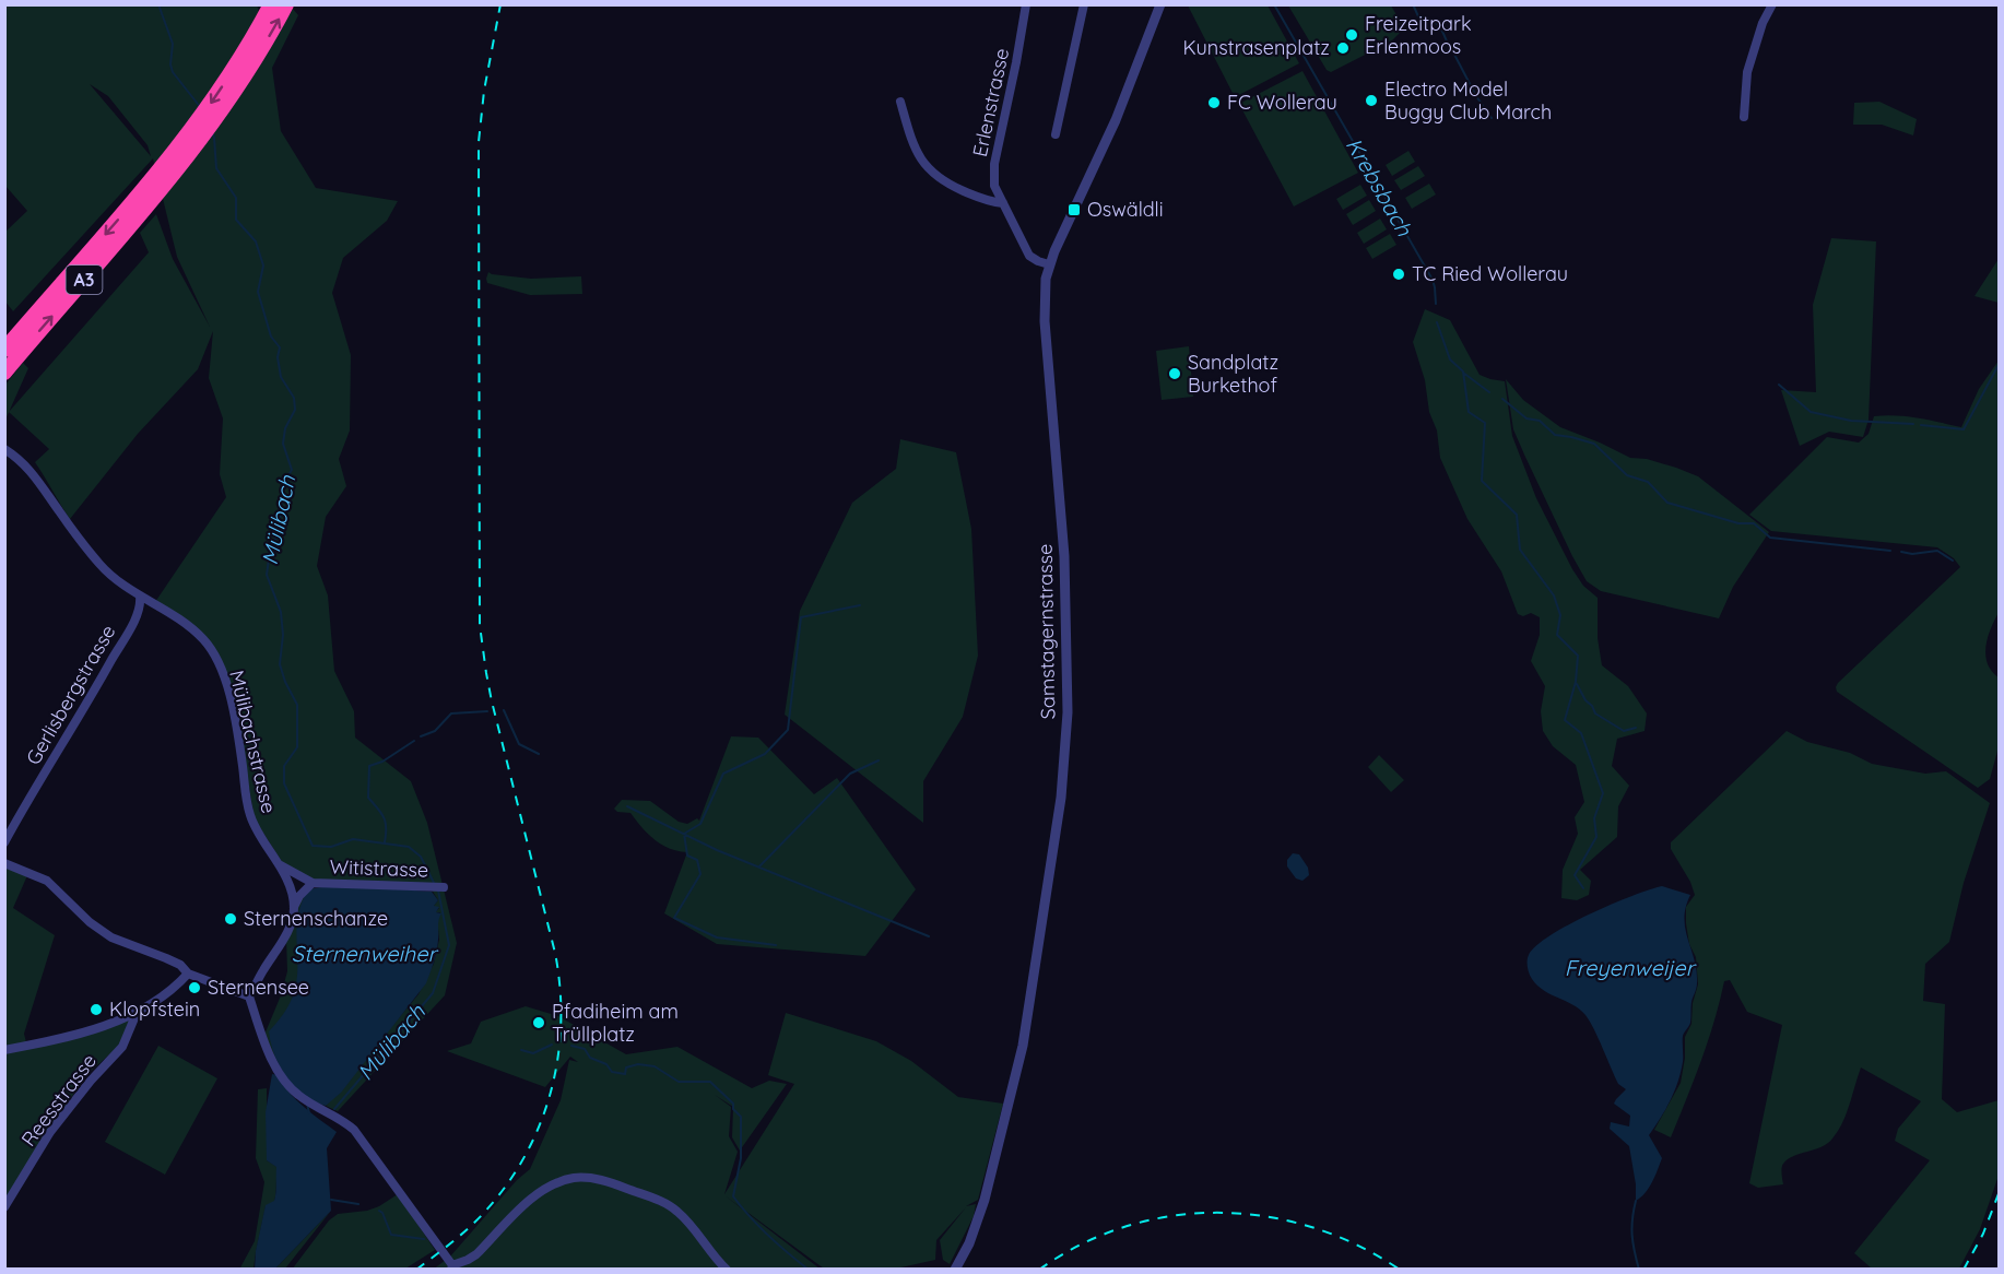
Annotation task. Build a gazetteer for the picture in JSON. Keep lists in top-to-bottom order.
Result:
{
  "streets": {
    "highway": ["A3"],
    "street": [
      "Erlenstrasse",
      "Samstagernstrasse",
      "Gerlisbergstrasse",
      "Mülibachstrasse",
      "Witistrasse",
      "Reesstrasse"
    ]
  },
  "crossings": [
    ["Erlenstrasse", "Samstagernstrasse"],
    ["Gerlisbergstrasse", "Mülibachstrasse"],
    ["Mülibachstrasse", "Witistrasse"]
  ],
  "water": [
    "Krebsbach",
    "Mülibach",
    "Sternenweiher",
    "Freyenweijer"
  ],
  "places": {
    "other": [
      "Freizeitpark Erlenmoos",
      "Kunstrasenplatz",
      "Electro Model Buggy Club March",
      "FC Wollerau",
      "TC Ried Wollerau",
      "Sandplatz Burkethof",
      "Sternenschanze",
      "Sternensee",
      "Klopfstein",
      "Pfadiheim am Trüllplatz"
    ],
    "transit": ["Oswäldli"]
  }
}
